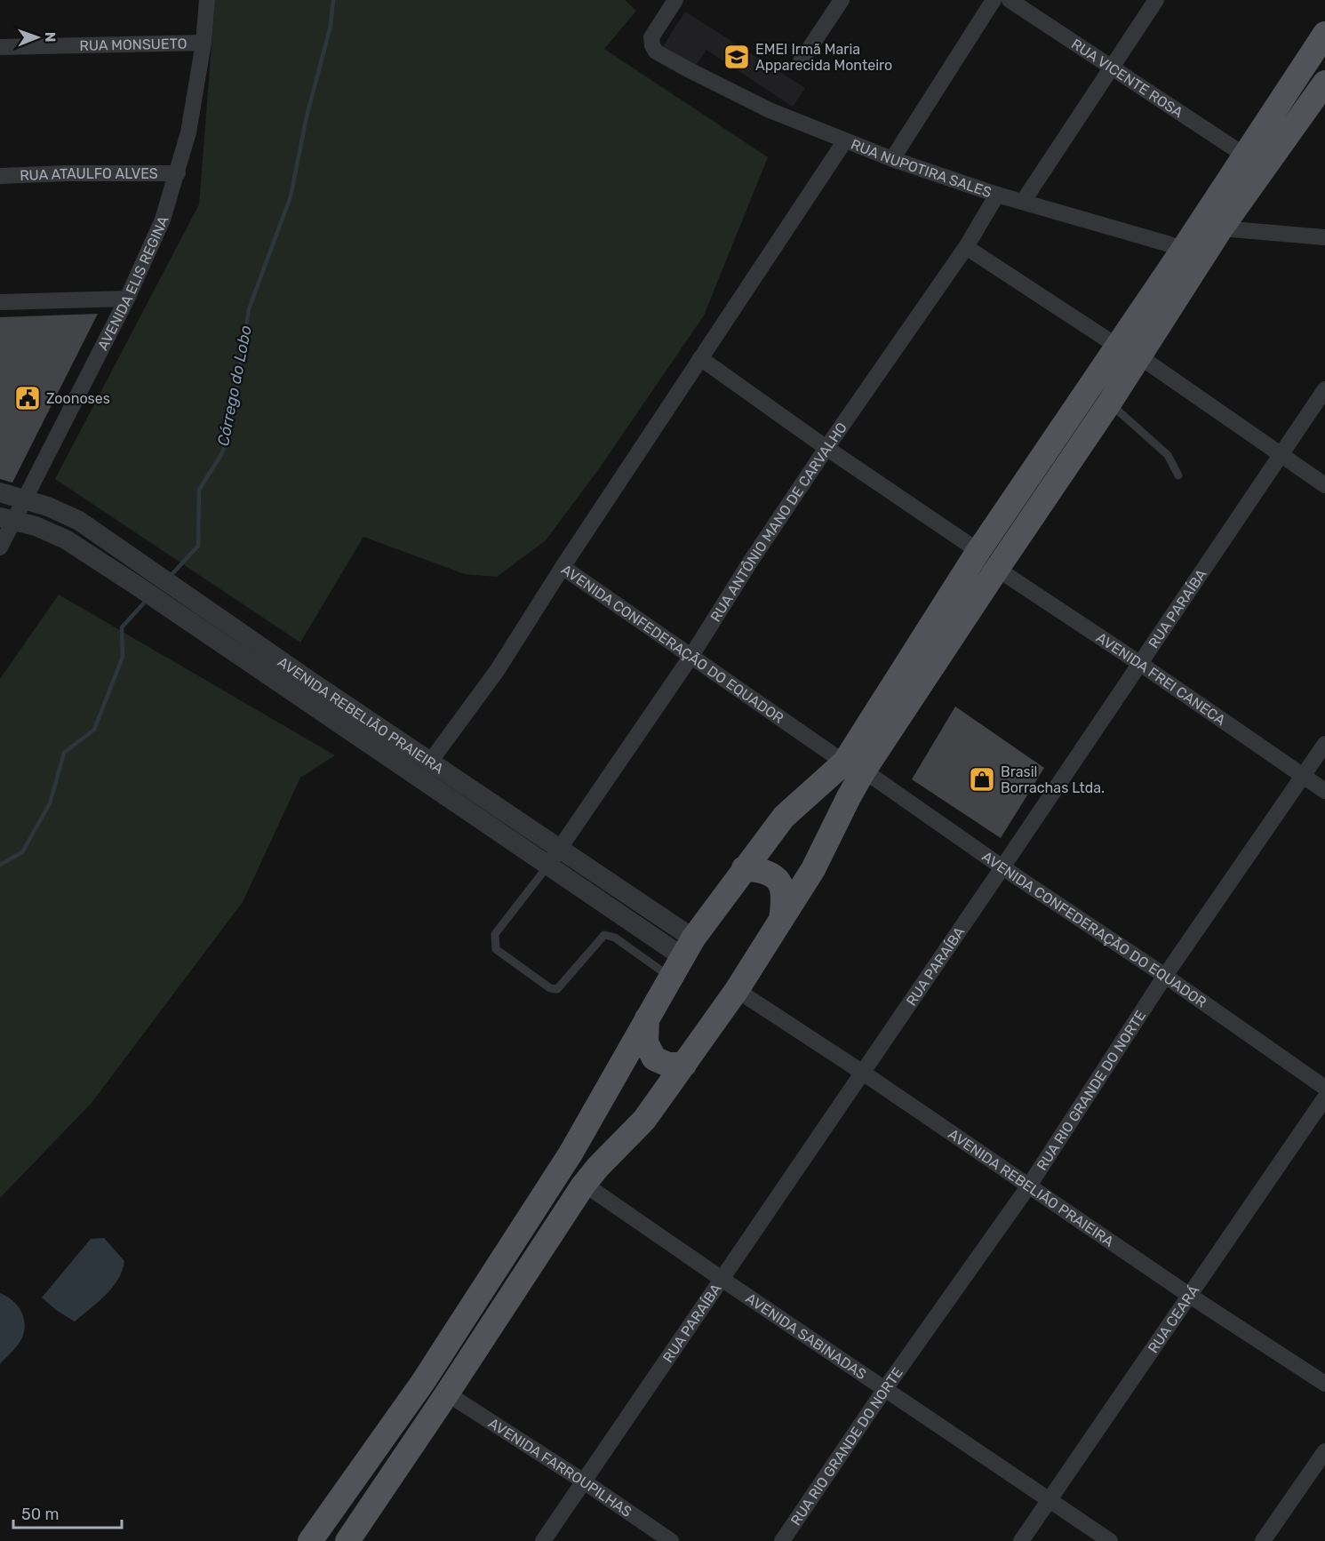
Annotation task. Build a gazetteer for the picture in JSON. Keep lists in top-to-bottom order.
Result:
{
  "streets": {
    "street": [
      "RUA MONSUETO",
      "RUA VICENTE ROSA",
      "RUA NUPOTIRA SALES",
      "RUA ATAULFO ALVES",
      "AVENIDA ELIS REGINA",
      "RUA ANTÔNIO MANO DE CARVALHO",
      "RUA PARAÍBA",
      "AVENIDA CONFEDERAÇÃO DO EQUADOR",
      "AVENIDA FREI CANECA",
      "AVENIDA REBELIÃO PRAIEIRA",
      "RUA RIO GRANDE DO NORTE",
      "RUA CEARÁ",
      "AVENIDA SABINADAS",
      "AVENIDA FARROUPILHAS"
    ]
  },
  "crossings": [
    ["RUA MONSUETO", "AVENIDA ELIS REGINA"],
    ["RUA NUPOTIRA SALES", "RUA ANTÔNIO MANO DE CARVALHO"],
    ["RUA ATAULFO ALVES", "AVENIDA ELIS REGINA"],
    ["AVENIDA ELIS REGINA", "AVENIDA REBELIÃO PRAIEIRA"],
    ["RUA ANTÔNIO MANO DE CARVALHO", "AVENIDA CONFEDERAÇÃO DO EQUADOR"],
    ["RUA ANTÔNIO MANO DE CARVALHO", "AVENIDA REBELIÃO PRAIEIRA"],
    ["RUA PARAÍBA", "AVENIDA CONFEDERAÇÃO DO EQUADOR"],
    ["RUA PARAÍBA", "AVENIDA FREI CANECA"],
    ["RUA PARAÍBA", "AVENIDA REBELIÃO PRAIEIRA"],
    ["RUA PARAÍBA", "AVENIDA SABINADAS"],
    ["RUA PARAÍBA", "AVENIDA FARROUPILHAS"],
    ["AVENIDA CONFEDERAÇÃO DO EQUADOR", "AVENIDA REBELIÃO PRAIEIRA"],
    ["AVENIDA CONFEDERAÇÃO DO EQUADOR", "RUA RIO GRANDE DO NORTE"],
    ["AVENIDA FREI CANECA", "RUA RIO GRANDE DO NORTE"],
    ["AVENIDA REBELIÃO PRAIEIRA", "RUA RIO GRANDE DO NORTE"],
    ["AVENIDA REBELIÃO PRAIEIRA", "RUA CEARÁ"],
    ["RUA RIO GRANDE DO NORTE", "AVENIDA SABINADAS"],
    ["RUA CEARÁ", "AVENIDA SABINADAS"]
  ],
  "water": ["Córrego do Lobo"],
  "places": {
    "school or university": ["EMEI Irmã Maria Apparecida Monteiro"],
    "public building": ["Zoonoses"],
    "shop": ["Brasil Borrachas Ltda."]
  },
  "scale_bar": "50 m",
  "north": "right"
}
